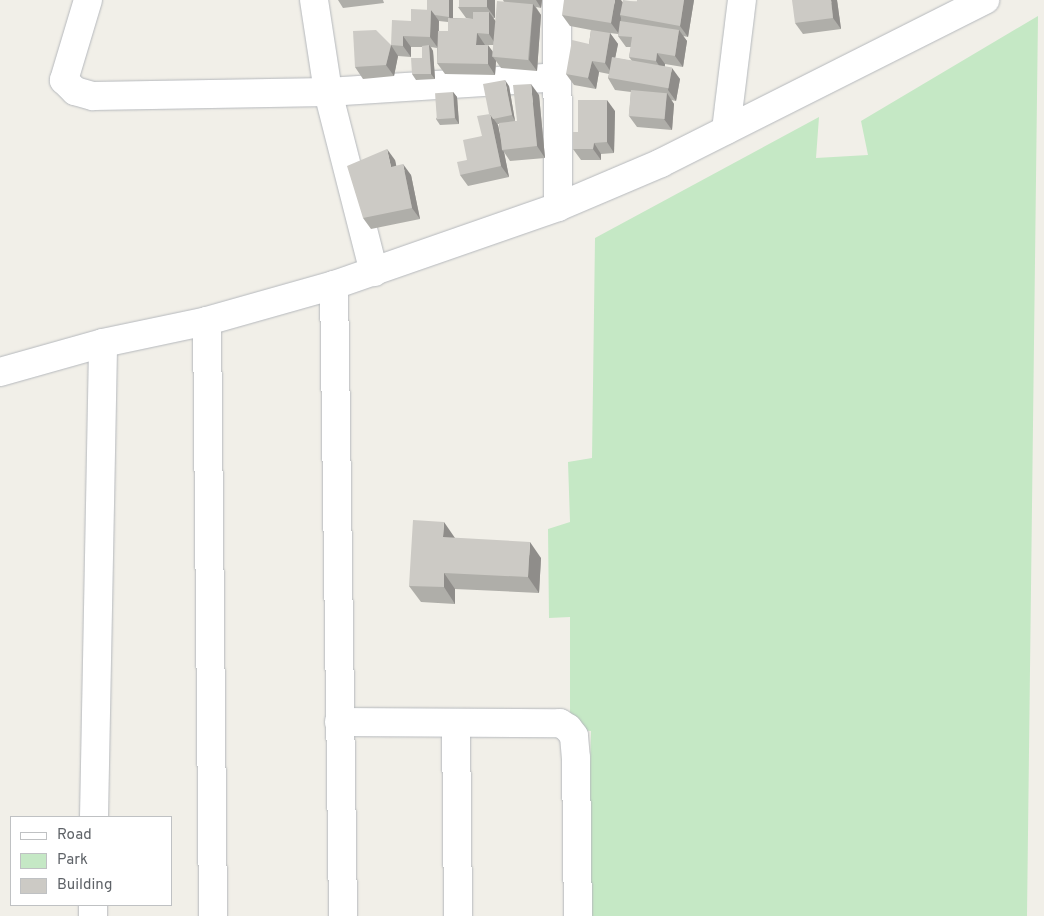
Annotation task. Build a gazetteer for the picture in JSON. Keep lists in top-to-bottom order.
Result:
{
  "legend": ["Road", "Park", "Building"]
}
